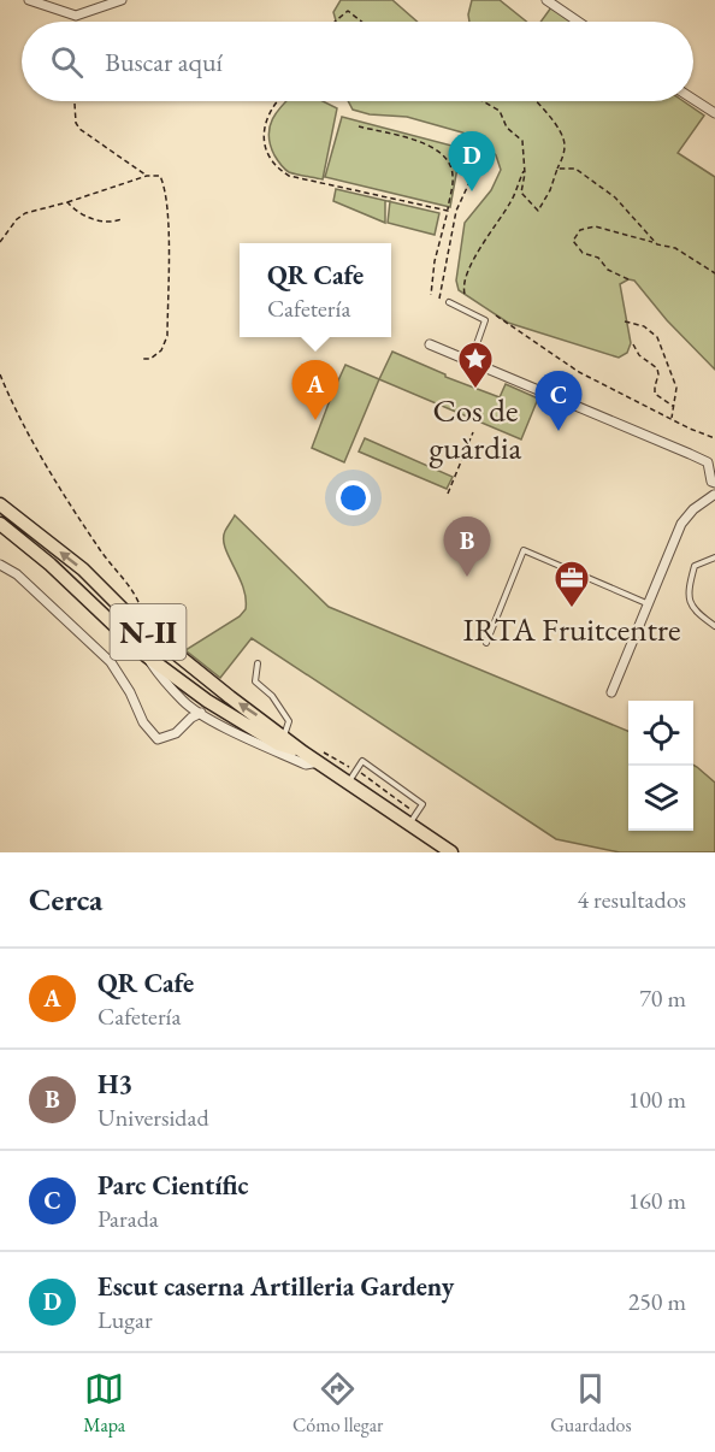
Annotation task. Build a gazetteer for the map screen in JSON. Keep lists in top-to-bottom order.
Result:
{
  "streets": {
    "main road": ["N-II"]
  },
  "places": {
    "place": ["Cos de guàrdia"],
    "office": ["IRTA Fruitcentre"]
  },
  "page": {
    "search": "Buscar aquí",
    "pins": [
      "D",
      "A",
      "C",
      "B"
    ],
    "popup": ["QR Cafe", "Cafetería"],
    "heading": ["Cerca", "4 resultados"],
    "list": [
      {
        "mark": "A",
        "name": "QR Cafe",
        "note": "Cafetería",
        "value": "70 m"
      },
      {
        "mark": "B",
        "name": "H3",
        "note": "Universidad",
        "value": "100 m"
      },
      {
        "mark": "C",
        "name": "Parc Científic",
        "note": "Parada",
        "value": "160 m"
      },
      {
        "mark": "D",
        "name": "Escut caserna Artilleria Gardeny",
        "note": "Lugar",
        "value": "250 m"
      }
    ],
    "nav": ["Mapa", "Cómo llegar", "Guardados"]
  }
}
